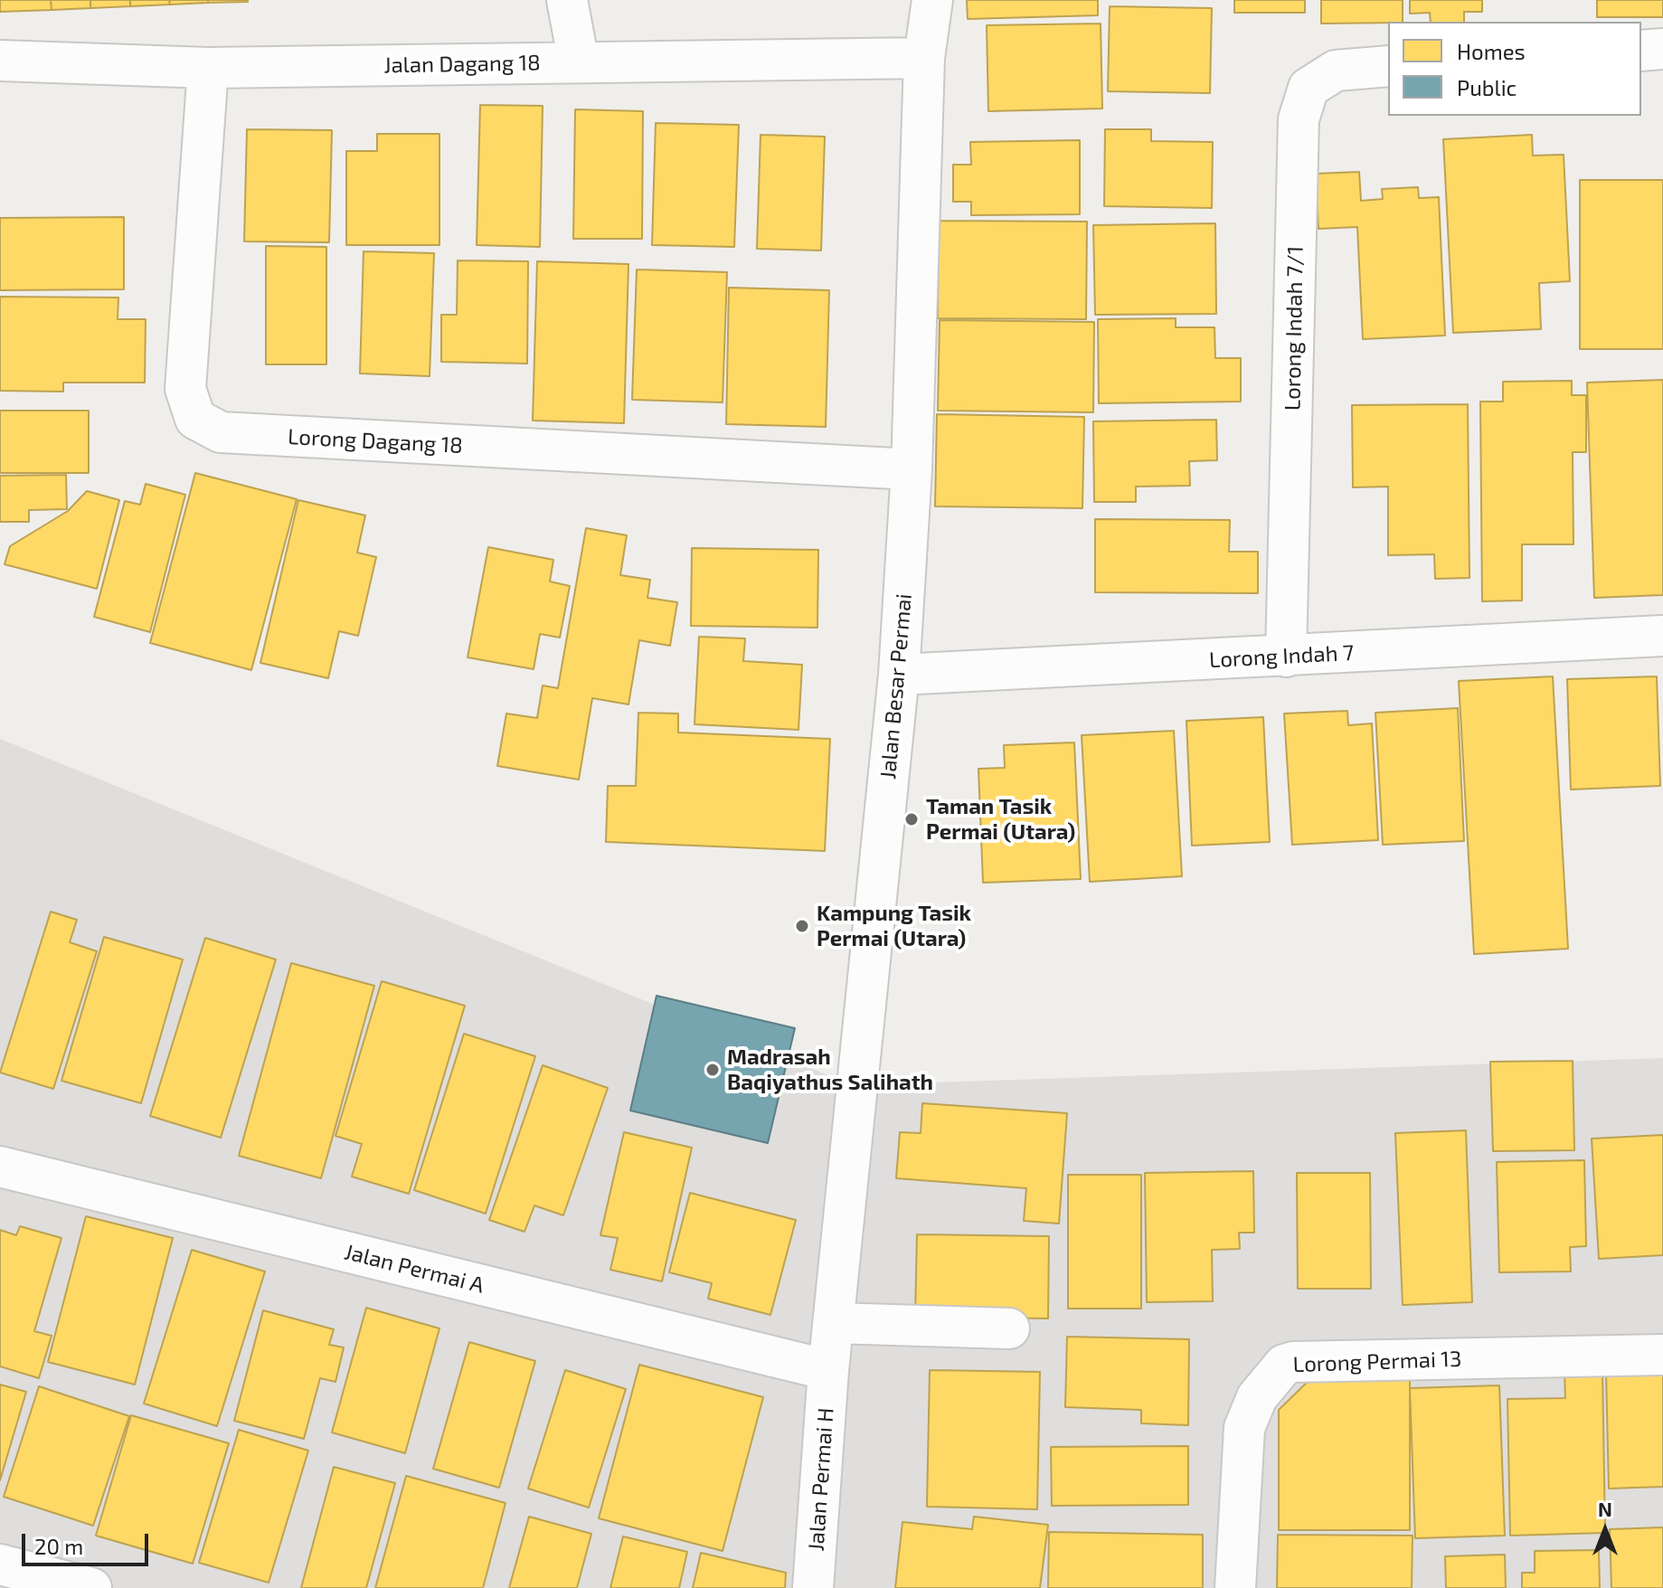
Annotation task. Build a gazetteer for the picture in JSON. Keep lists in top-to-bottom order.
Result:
{
  "streets": {
    "street": [
      "Jalan Dagang 18",
      "Lorong Indah 7/1",
      "Lorong Dagang 18",
      "Lorong Indah 7",
      "Jalan Besar Permai",
      "Jalan Permai A",
      "Lorong Permai 13",
      "Jalan Permai H"
    ]
  },
  "crossings": [
    ["Jalan Dagang 18", "Lorong Dagang 18"],
    ["Jalan Dagang 18", "Jalan Besar Permai"],
    ["Lorong Indah 7/1", "Lorong Indah 7"],
    ["Lorong Dagang 18", "Jalan Besar Permai"],
    ["Lorong Indah 7", "Jalan Besar Permai"],
    ["Jalan Besar Permai", "Jalan Permai A"],
    ["Jalan Besar Permai", "Jalan Permai H"],
    ["Jalan Permai A", "Jalan Permai H"]
  ],
  "places": ["Taman Tasik Permai (Utara)", "Kampung Tasik Permai (Utara)", "Madrasah Baqiyathus Salihath"],
  "legend": ["Homes", "Public"],
  "scale_bar": "20 m",
  "north": "top"
}
